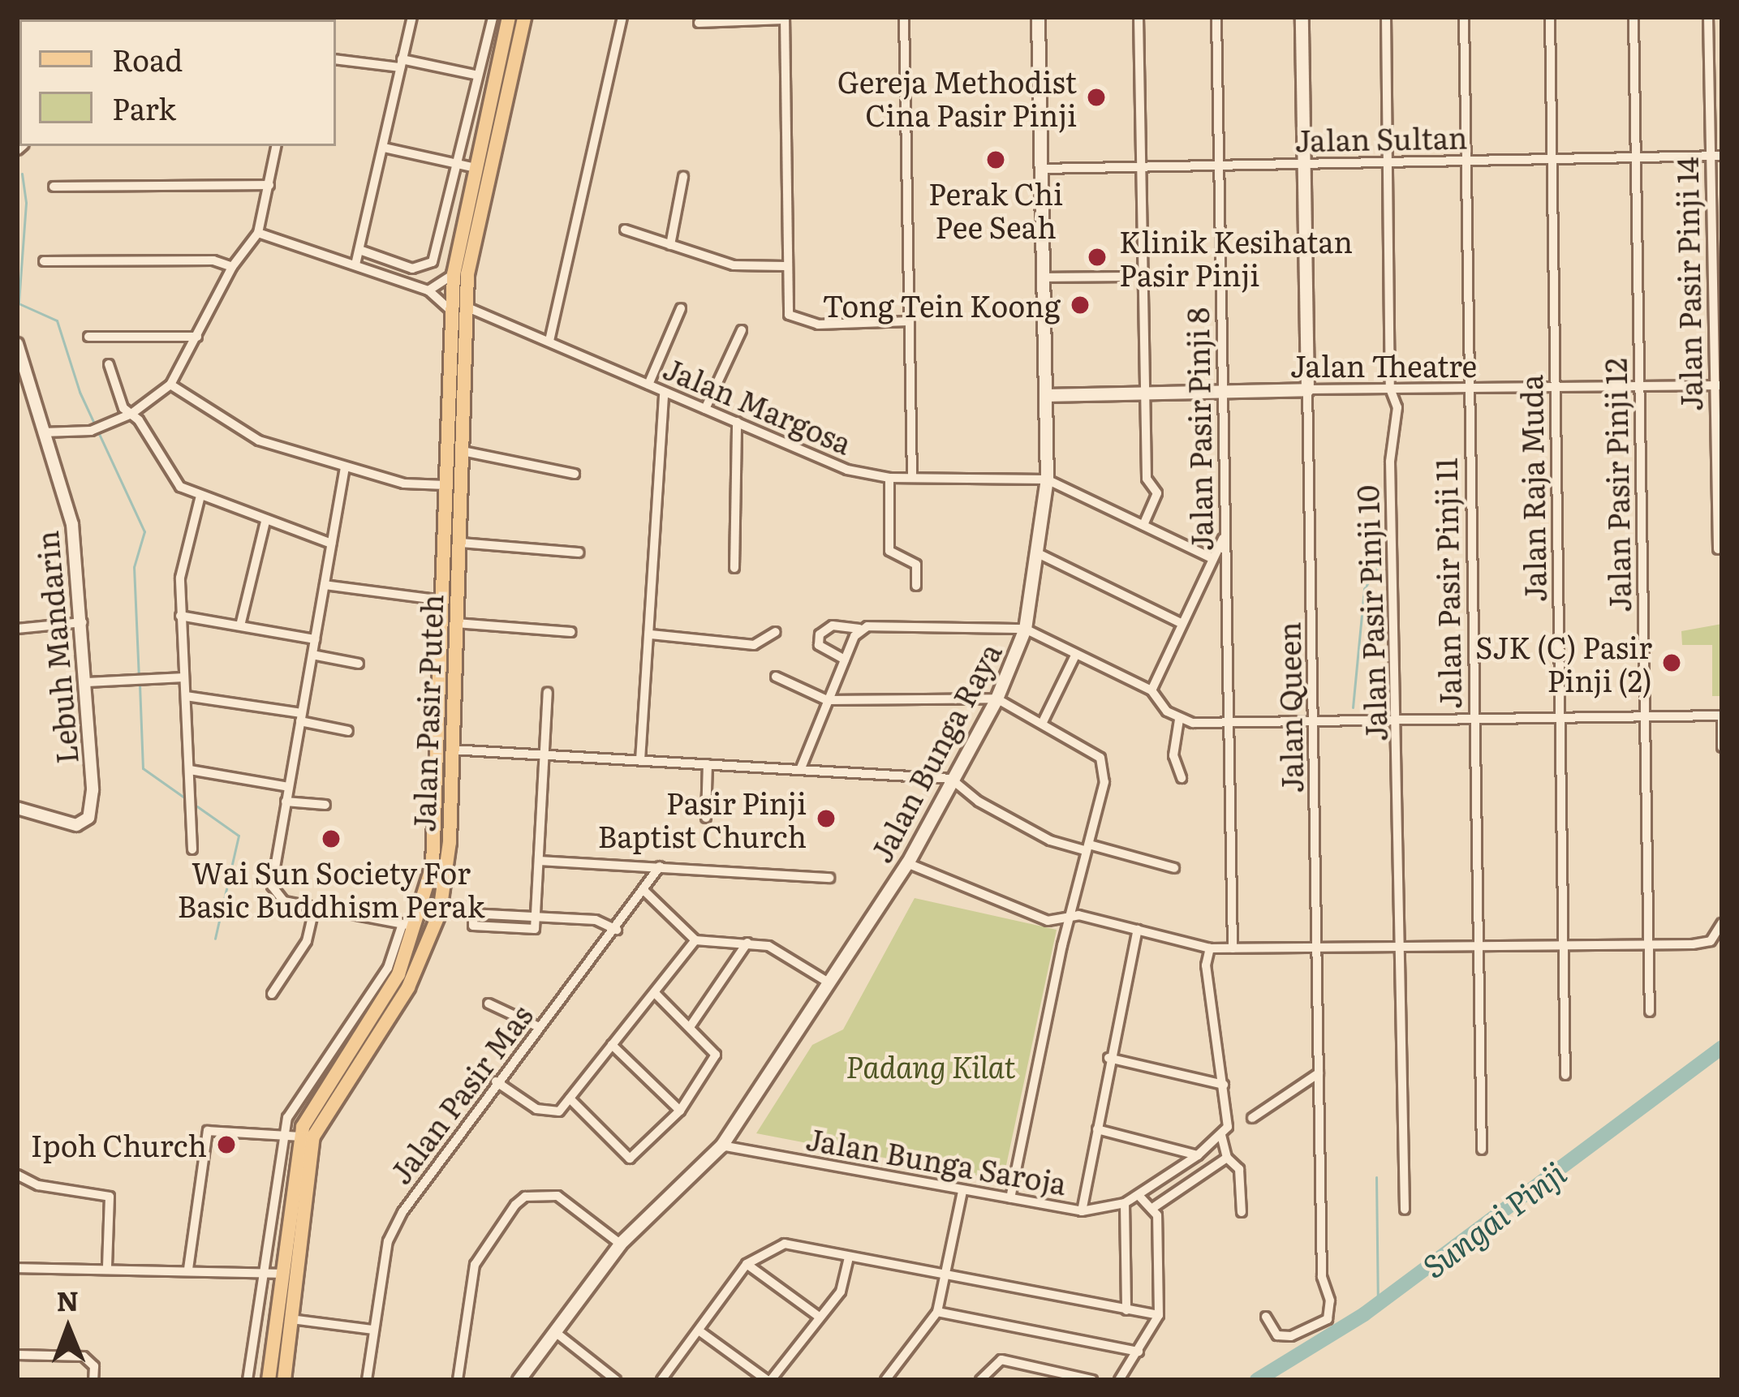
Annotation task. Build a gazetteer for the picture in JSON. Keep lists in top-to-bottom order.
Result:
{
  "streets": {
    "main road": [
      "Jalan Theatre",
      "Jalan Queen",
      "Jalan Pasir Puteh",
      "Jalan Bunga Raya"
    ],
    "street": [
      "Jalan Sultan",
      "Jalan Pasir Pinji 14",
      "Jalan Margosa",
      "Jalan Pasir Pinji 8",
      "Jalan Pasir Pinji 12",
      "Jalan Raja Muda",
      "Jalan Pasir Pinji 11",
      "Jalan Pasir Pinji 10",
      "Lebuh Mandarin",
      "Jalan Pasir Mas",
      "Jalan Bunga Saroja"
    ]
  },
  "crossings": [
    ["Jalan Sultan", "Jalan Pasir Pinji 14"],
    ["Jalan Sultan", "Jalan Pasir Pinji 8"],
    ["Jalan Sultan", "Jalan Pasir Pinji 12"],
    ["Jalan Sultan", "Jalan Raja Muda"],
    ["Jalan Sultan", "Jalan Pasir Pinji 11"],
    ["Jalan Sultan", "Jalan Pasir Pinji 10"],
    ["Jalan Sultan", "Jalan Queen"],
    ["Jalan Sultan", "Jalan Bunga Raya"],
    ["Jalan Pasir Pinji 14", "Jalan Theatre"],
    ["Jalan Theatre", "Jalan Pasir Pinji 8"],
    ["Jalan Theatre", "Jalan Pasir Pinji 12"],
    ["Jalan Theatre", "Jalan Raja Muda"],
    ["Jalan Theatre", "Jalan Pasir Pinji 11"],
    ["Jalan Theatre", "Jalan Pasir Pinji 10"],
    ["Jalan Theatre", "Jalan Queen"],
    ["Jalan Theatre", "Jalan Bunga Raya"],
    ["Jalan Margosa", "Jalan Pasir Puteh"],
    ["Jalan Margosa", "Jalan Bunga Raya"],
    ["Jalan Bunga Raya", "Jalan Bunga Saroja"]
  ],
  "water": ["Sungai Pinji"],
  "parks": ["Padang Kilat"],
  "places": [
    "Gereja Methodist Cina Pasir Pinji",
    "Perak Chi Pee Seah",
    "Klinik Kesihatan Pasir Pinji",
    "Tong Tein Koong",
    "SJK (C) Pasir Pinji (2)",
    "Pasir Pinji Baptist Church",
    "Wai Sun Society For Basic Buddhism Perak",
    "Ipoh Church"
  ],
  "legend": ["Road", "Park"],
  "north": "top"
}
